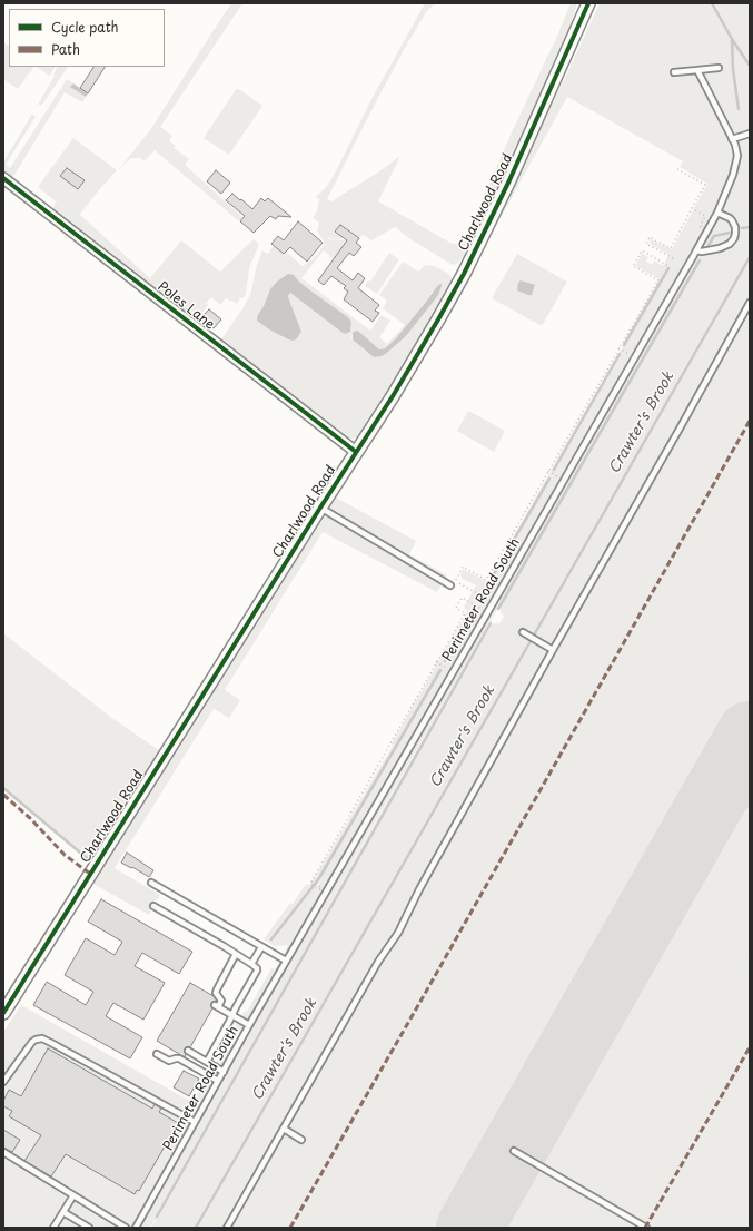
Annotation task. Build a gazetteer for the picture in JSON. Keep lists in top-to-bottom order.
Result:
{
  "streets": {
    "street": ["Charlwood Road", "Poles Lane"],
    "lane": ["Perimeter Road South"]
  },
  "crossings": [
    ["Charlwood Road", "Poles Lane"]
  ],
  "water": ["Crawter's Brook"],
  "legend": ["Cycle path", "Path"]
}
